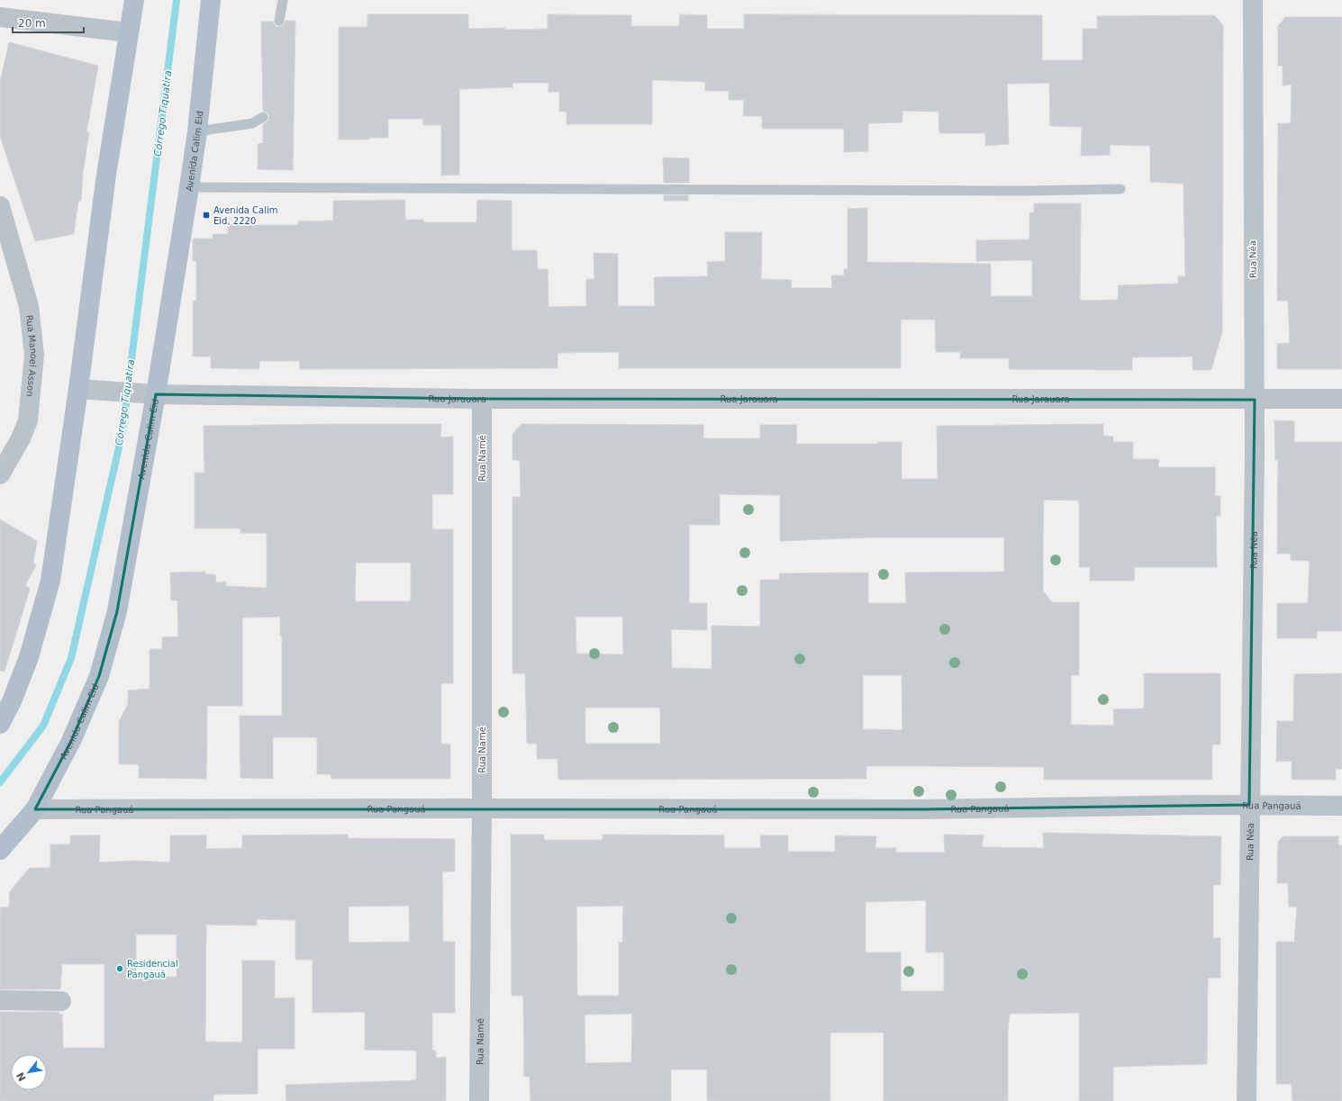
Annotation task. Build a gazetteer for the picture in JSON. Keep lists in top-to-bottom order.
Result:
{
  "streets": {
    "main road": ["Avenida Calim Eid"],
    "street": [
      "Rua Néa",
      "Rua Manoel Asson",
      "Rua Jarauara",
      "Rua Namé",
      "Rua Pangauá"
    ]
  },
  "crossings": [
    ["Avenida Calim Eid", "Rua Jarauara"],
    ["Avenida Calim Eid", "Rua Pangauá"],
    ["Rua Néa", "Rua Jarauara"],
    ["Rua Néa", "Rua Pangauá"],
    ["Rua Jarauara", "Rua Namé"],
    ["Rua Namé", "Rua Pangauá"]
  ],
  "water": ["Córrego Tiquatira"],
  "places": {
    "transit": ["Avenida Calim Eid, 2220"],
    "other": ["Residencial Pangauá"]
  },
  "scale_bar": "20 m",
  "north": "bottom left"
}
